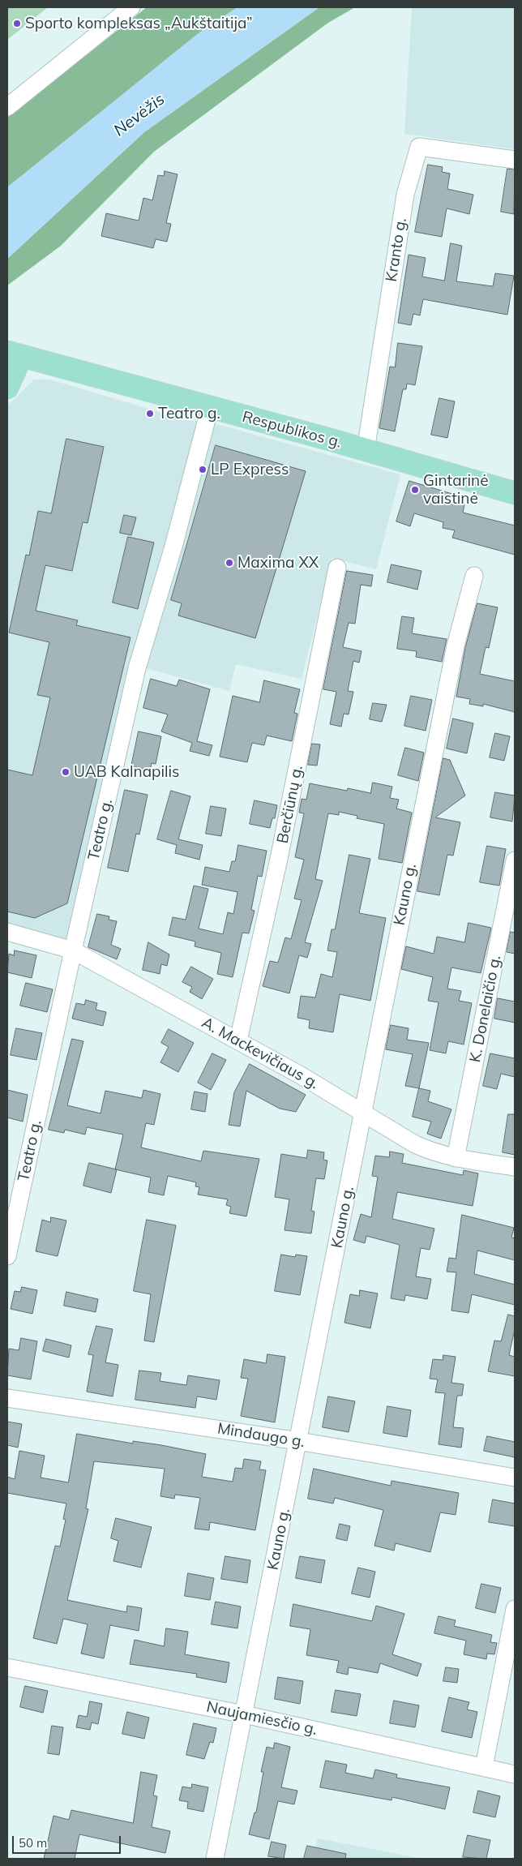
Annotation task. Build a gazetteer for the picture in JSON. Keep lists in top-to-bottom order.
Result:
{
  "streets": {
    "main road": ["Respublikos g."],
    "street": [
      "Kranto g.",
      "Berčiūnų g.",
      "Teatro g.",
      "Kauno g.",
      "K. Donelaičio g.",
      "A. Mackevičiaus g.",
      "Mindaugo g.",
      "Naujamiesčio g."
    ]
  },
  "crossings": [
    ["Kranto g.", "Respublikos g."],
    ["Respublikos g.", "Teatro g."],
    ["Berčiūnų g.", "A. Mackevičiaus g."],
    ["Teatro g.", "A. Mackevičiaus g."],
    ["Kauno g.", "A. Mackevičiaus g."],
    ["Kauno g.", "Mindaugo g."],
    ["Kauno g.", "Naujamiesčio g."],
    ["K. Donelaičio g.", "A. Mackevičiaus g."]
  ],
  "water": ["Nevėžis"],
  "places": [
    "Sporto kompleksas „Aukštaitija”",
    "Teatro g.",
    "LP Express",
    "Gintarinė vaistinė",
    "Maxima XX",
    "UAB Kalnapilis"
  ],
  "scale_bar": "50 m"
}
